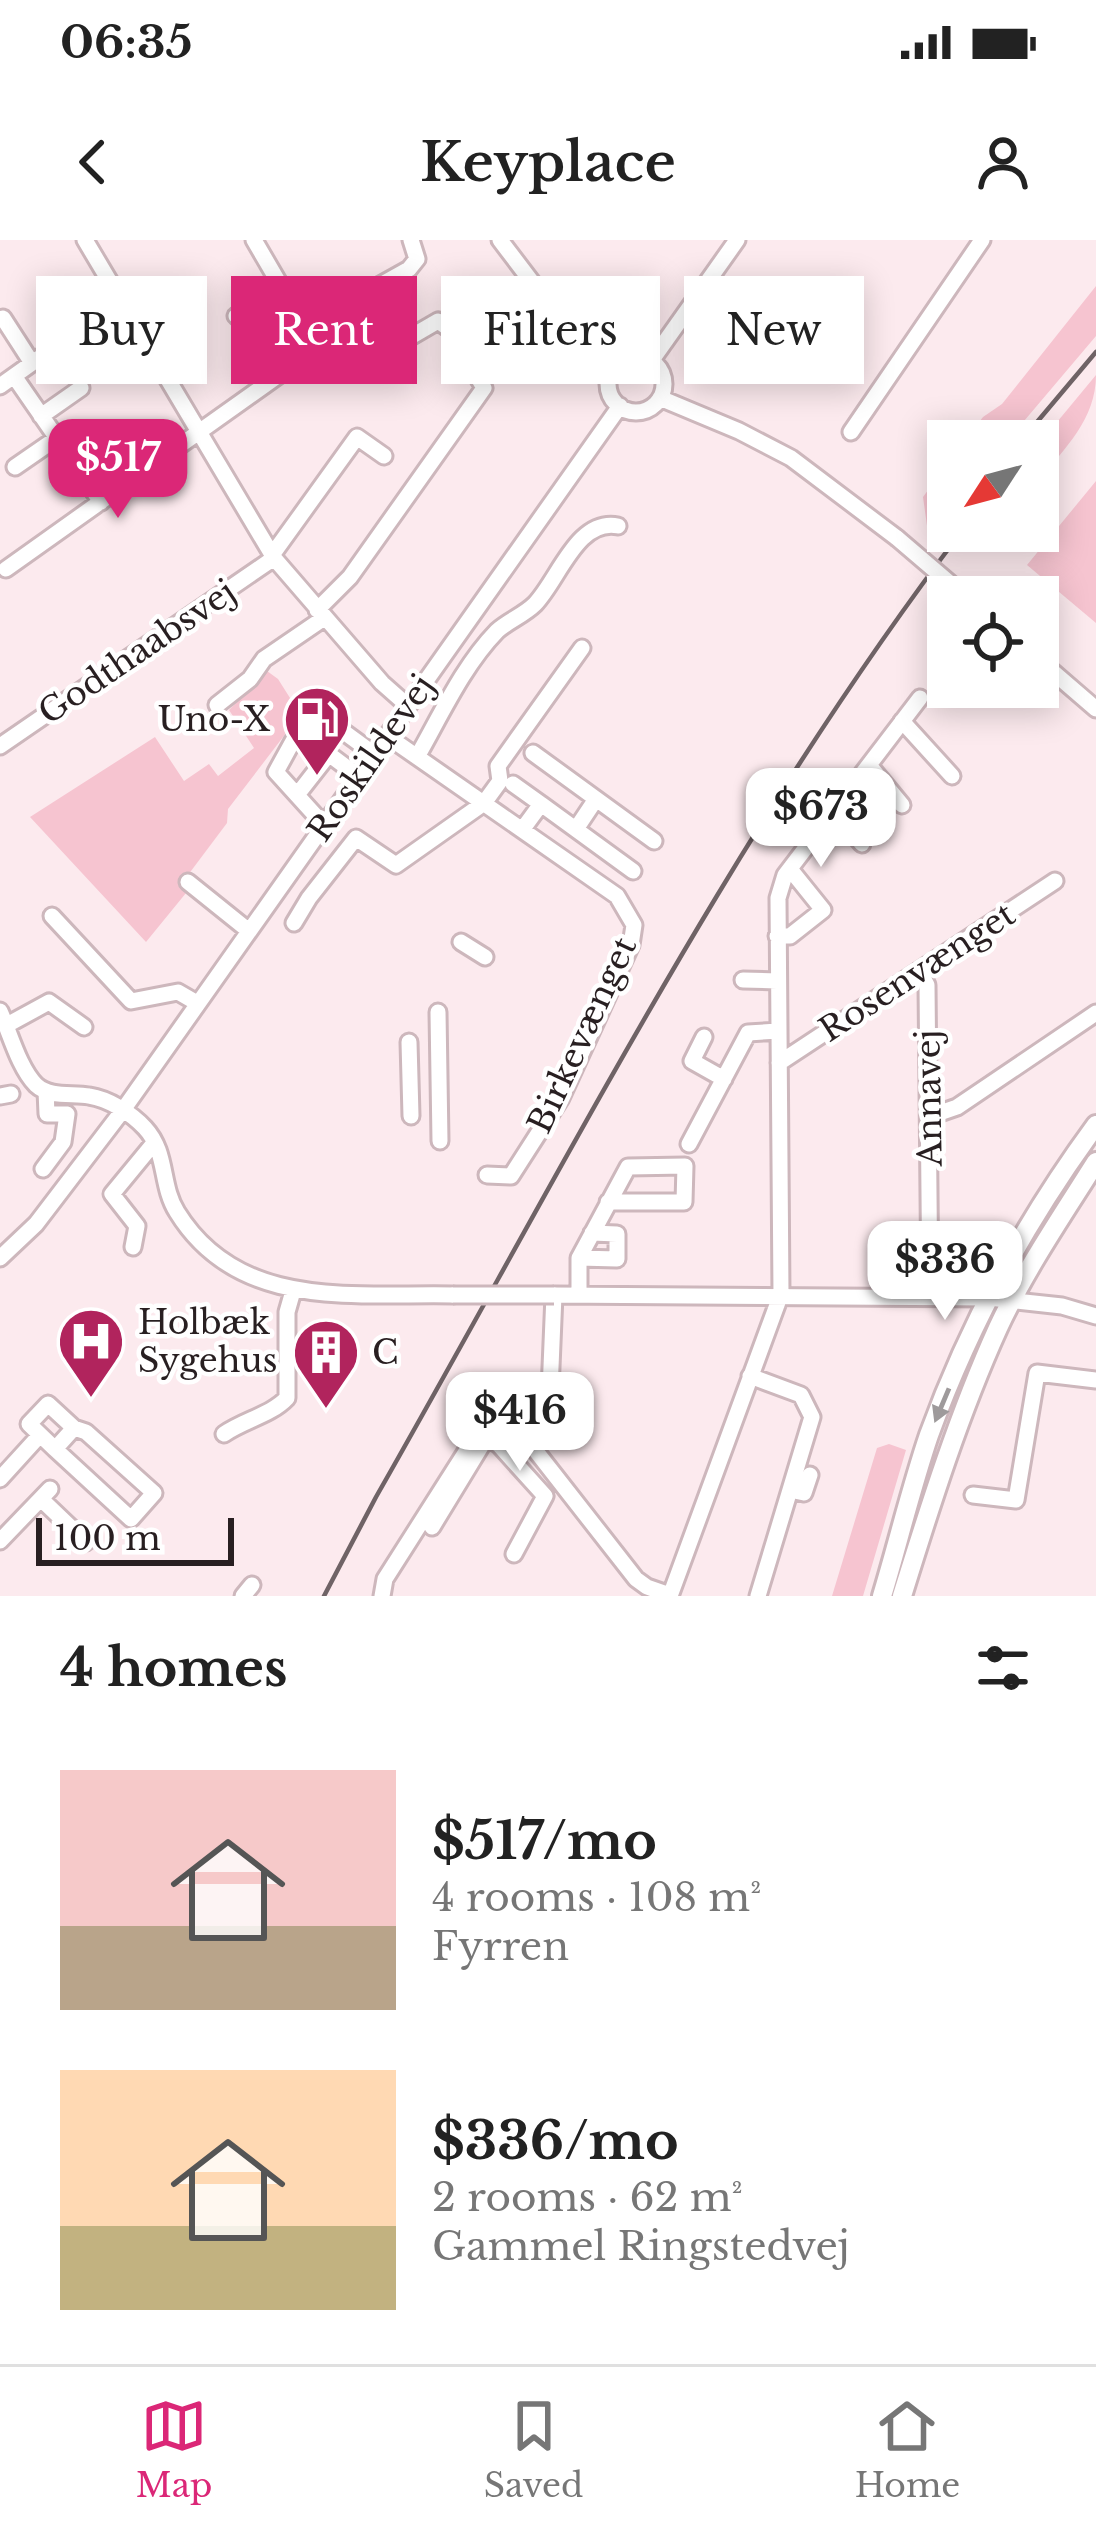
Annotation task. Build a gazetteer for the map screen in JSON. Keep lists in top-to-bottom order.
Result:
{
  "streets": {
    "street": [
      "Godthaabsvej",
      "Roskildevej",
      "Rosenvænget",
      "Birkevænget",
      "Annavej"
    ]
  },
  "crossings": [
    ["Roskildevej", "Birkevænget"],
    ["Rosenvænget", "Annavej"]
  ],
  "places": {
    "fuel station": ["Uno-X"],
    "hospital": ["Holbæk Sygehus"],
    "building": ["C"]
  },
  "scale_bar": "100 m",
  "north": "bottom left",
  "page": {
    "status": "06:35",
    "header": "Keyplace",
    "chip": [
      "Buy",
      "Rent",
      "Filters",
      "New"
    ],
    "price": [
      "$517",
      "$673",
      "$336",
      "$416"
    ],
    "scale": "100 m",
    "heading": "4 homes",
    "list": [
      {
        "name": "$517/mo",
        "note": "4 rooms · 108 m² · Fyrren"
      },
      {
        "name": "$336/mo",
        "note": "2 rooms · 62 m² · Gammel Ringstedvej"
      }
    ],
    "tabs": ["Map", "Saved", "Home"]
  }
}
